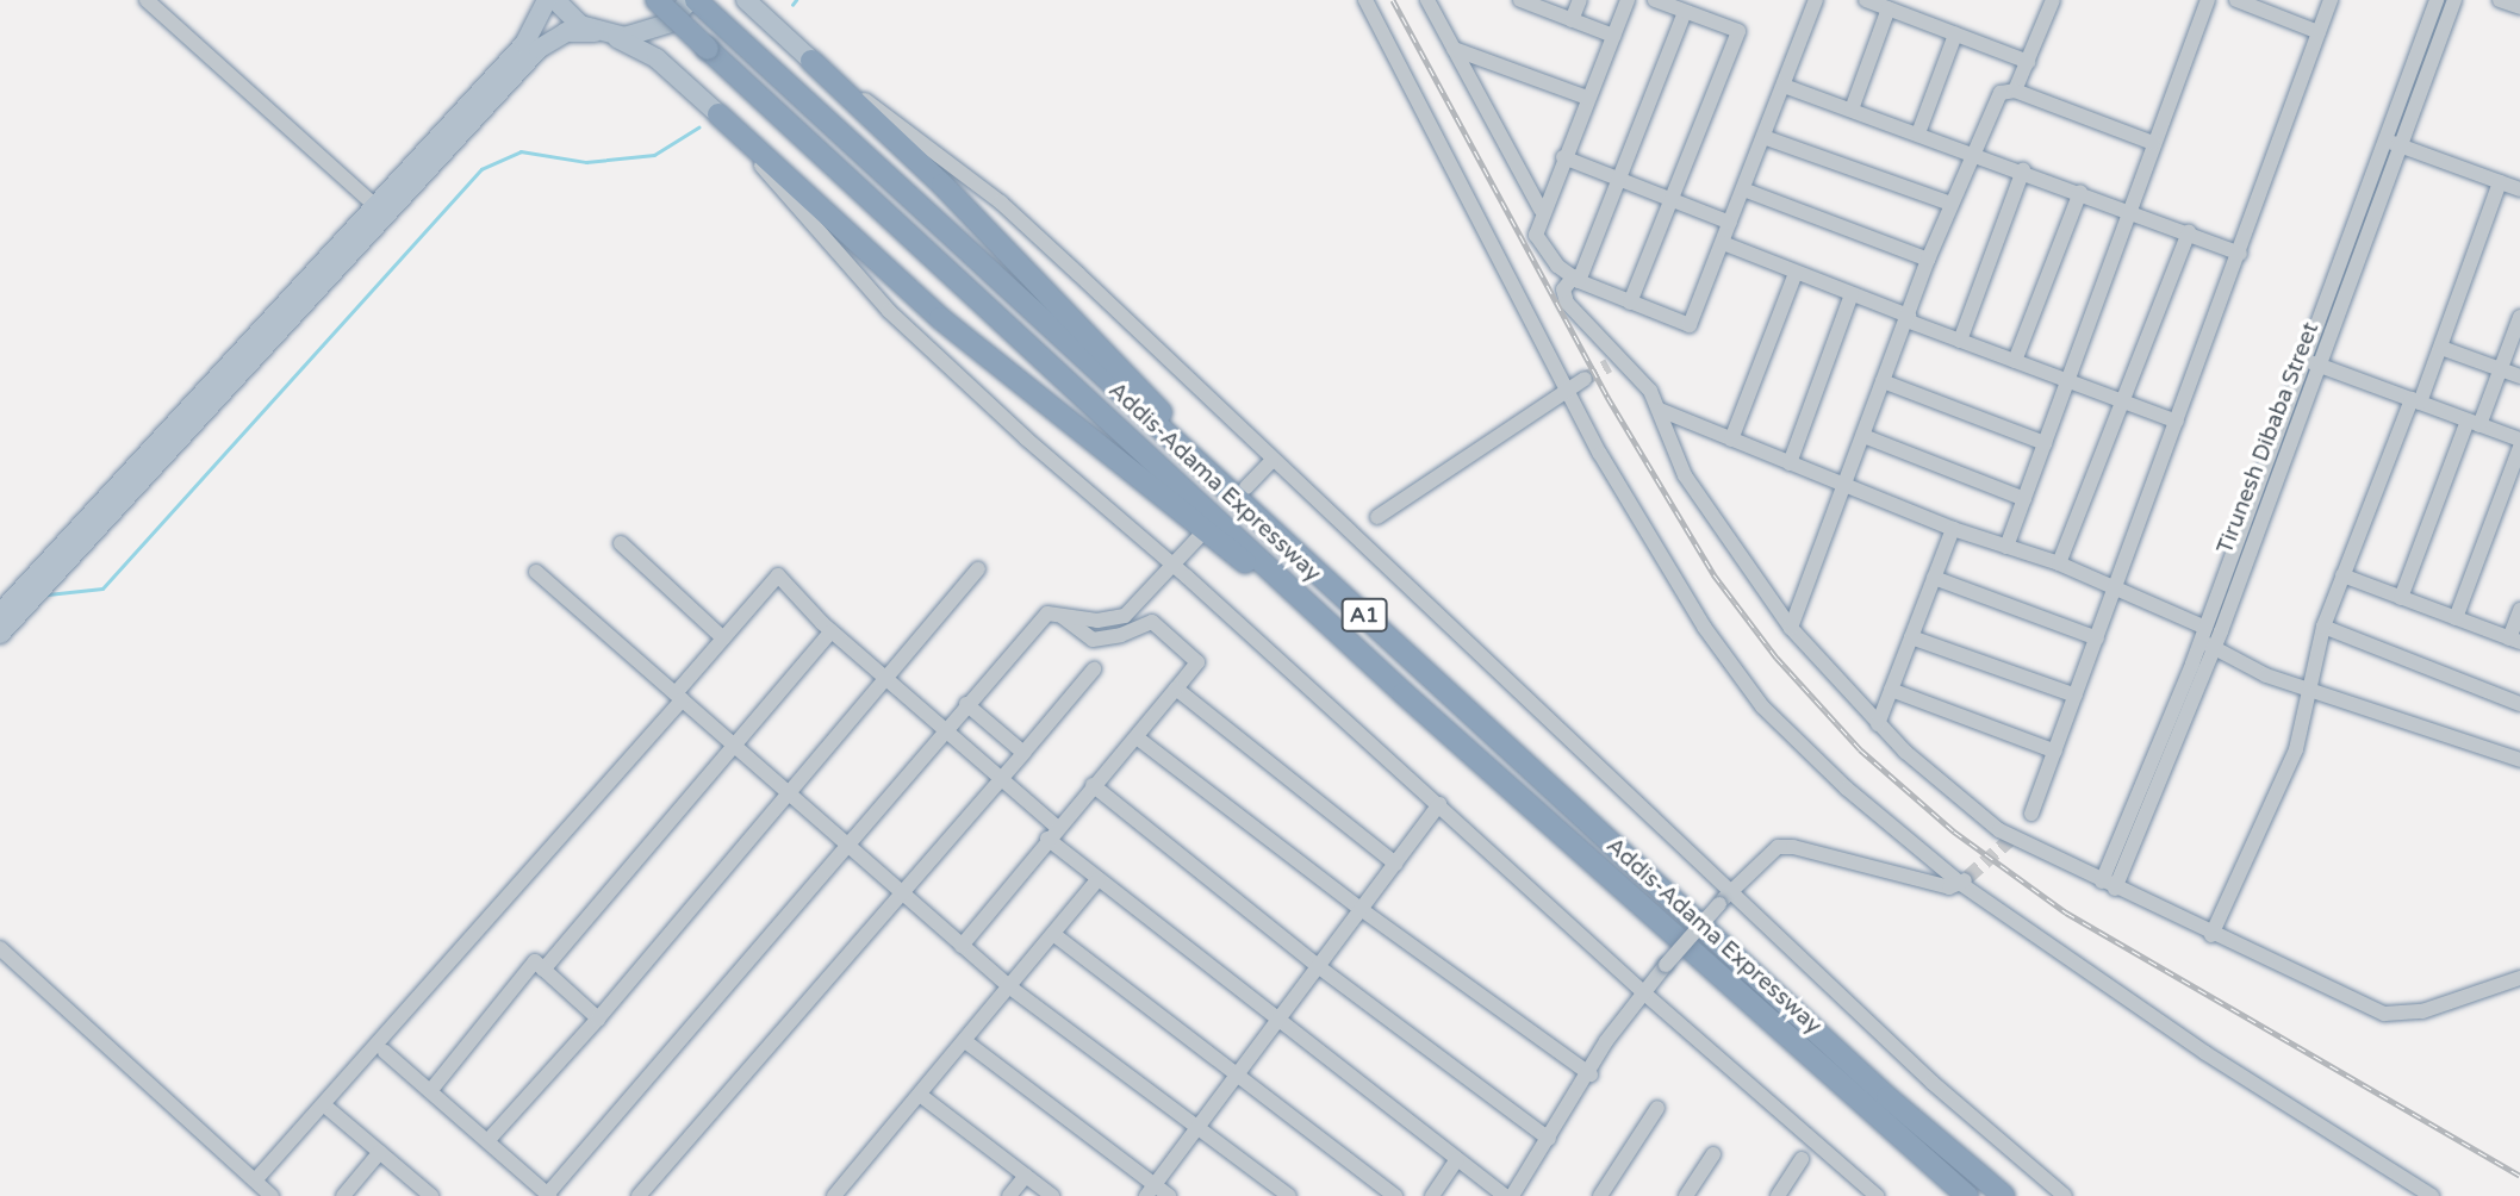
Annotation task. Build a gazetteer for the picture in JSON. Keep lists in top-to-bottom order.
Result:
{
  "streets": {
    "highway": ["Addis-Adama Expressway", "A1"],
    "street": ["Tirunesh Dibaba Street"]
  }
}
